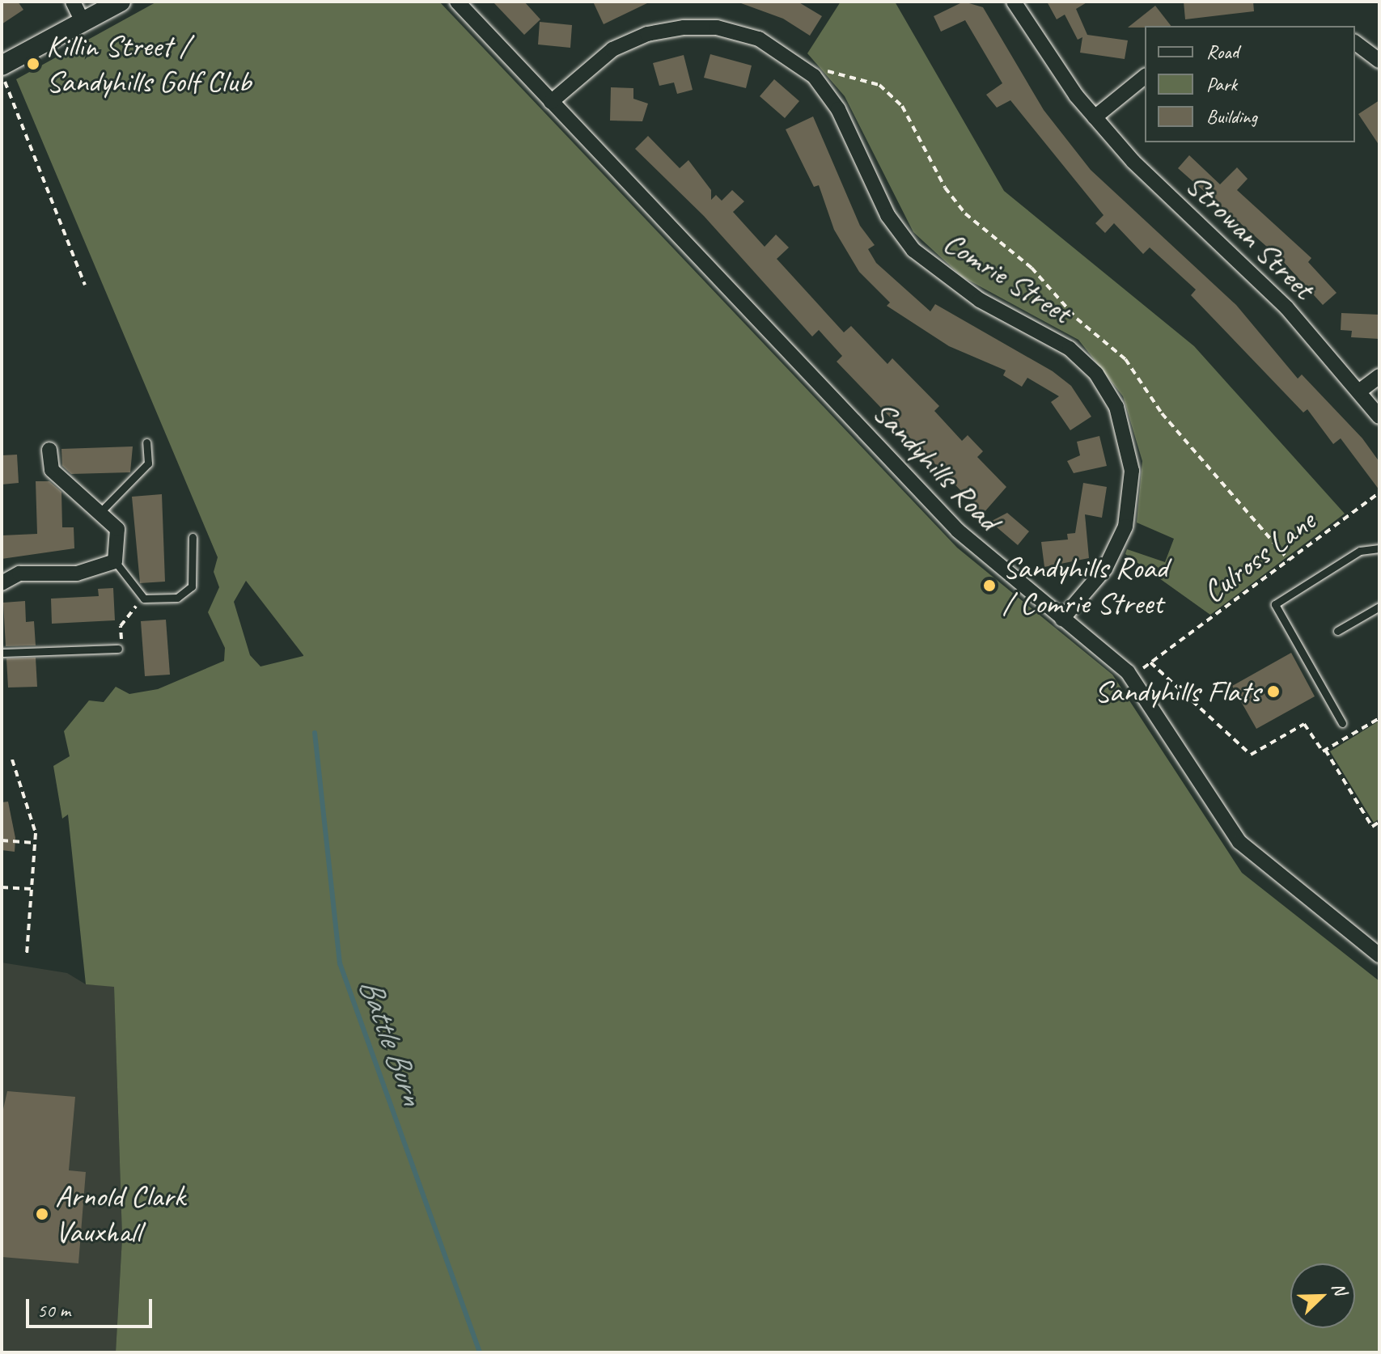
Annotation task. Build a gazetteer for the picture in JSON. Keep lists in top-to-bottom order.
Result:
{
  "streets": {
    "street": ["Strowan Street", "Comrie Street", "Sandyhills Road"],
    "path": ["Culross Lane"]
  },
  "crossings": [
    ["Comrie Street", "Sandyhills Road"],
    ["Sandyhills Road", "Culross Lane"]
  ],
  "water": ["Battle Burn"],
  "places": [
    "Killin Street / Sandyhills Golf Club",
    "Sandyhills Road / Comrie Street",
    "Sandyhills Flats",
    "Arnold Clark Vauxhall"
  ],
  "legend": ["Road", "Park", "Building"],
  "scale_bar": "50 m",
  "north": "top right"
}
